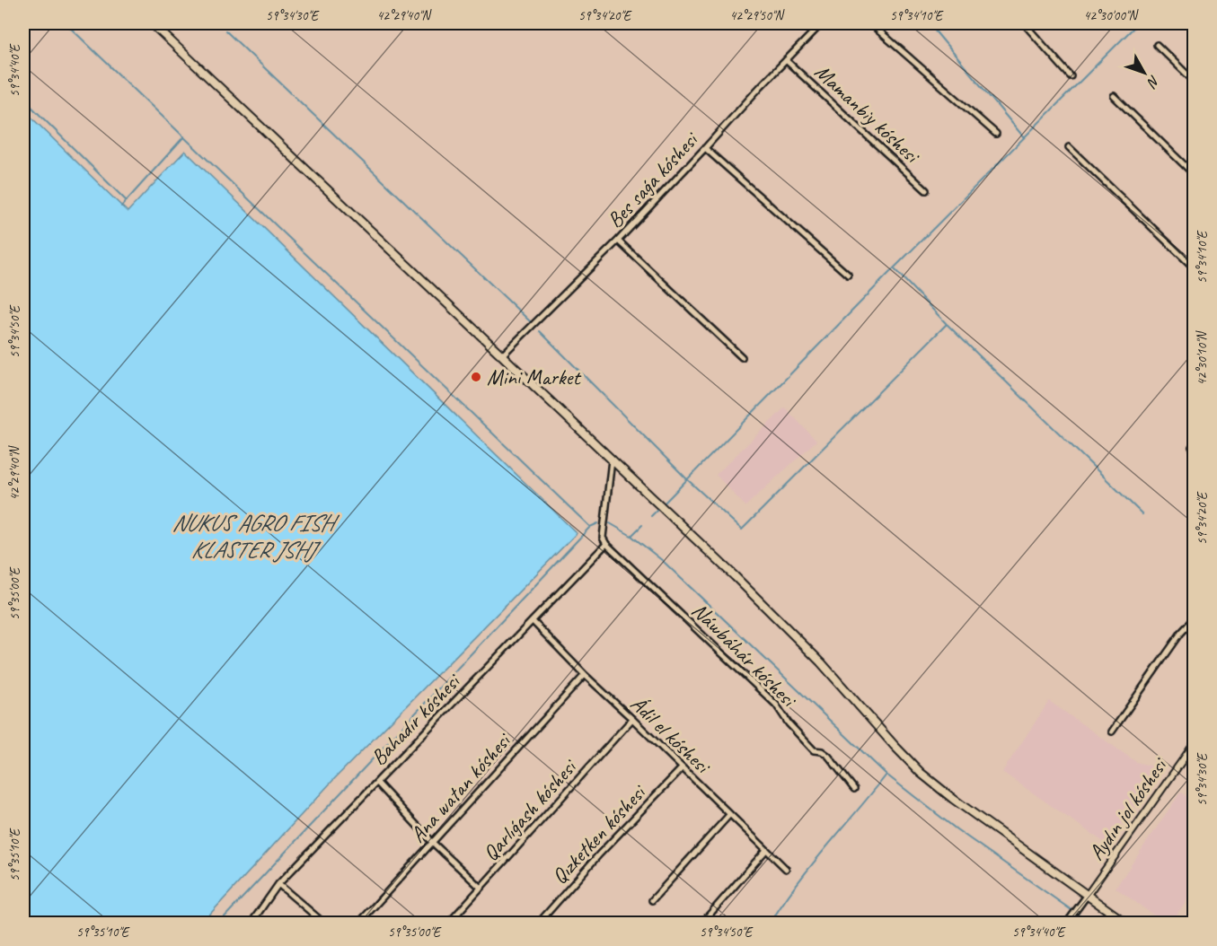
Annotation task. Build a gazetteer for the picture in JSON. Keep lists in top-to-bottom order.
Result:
{
  "streets": {
    "street": [
      "Mamanbiy kóshesi",
      "Bes saǵa kóshesi",
      "Náwbáhár kóshesi",
      "Bahadır kóshesi",
      "Ádil el kóshesi",
      "Ana watan kóshesi",
      "Aydın jol kóshesi",
      "Qarlıǵash kóshesi",
      "Qızketken kóshesi"
    ]
  },
  "crossings": [
    ["Mamanbiy kóshesi", "Bes saǵa kóshesi"],
    ["Náwbáhár kóshesi", "Bahadır kóshesi"],
    ["Bahadır kóshesi", "Ádil el kóshesi"],
    ["Ádil el kóshesi", "Ana watan kóshesi"],
    ["Ádil el kóshesi", "Qarlıǵash kóshesi"],
    ["Ádil el kóshesi", "Qızketken kóshesi"]
  ],
  "water": ["NUKUS AGRO FISH KLASTER JSHJ"],
  "places": ["Mini Market"],
  "north": "bottom right",
  "coordinates": [
    "59°34'30\"E",
    "42°29'40\"N",
    "59°34'20\"E",
    "42°29'50\"N",
    "59°34'10\"E",
    "42°30'00\"N",
    "59°34'40\"E",
    "59°34'50\"E",
    "42°30'10\"N",
    "59°35'00\"E",
    "59°35'10\"E"
  ]
}
